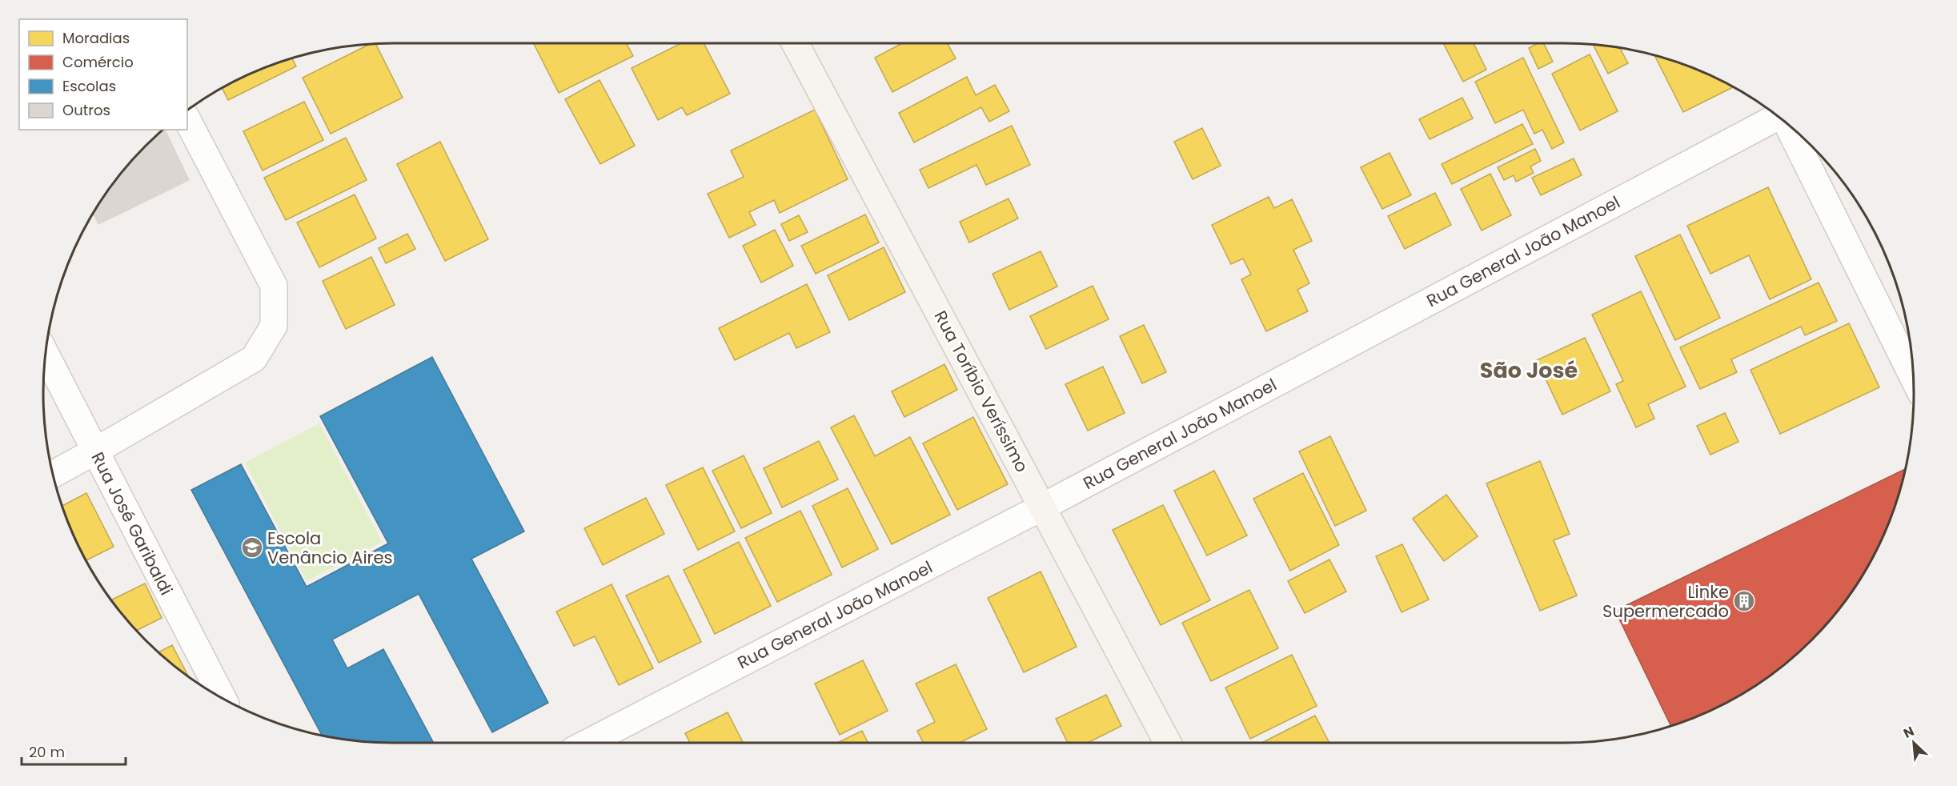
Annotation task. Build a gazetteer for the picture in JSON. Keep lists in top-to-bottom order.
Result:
{
  "streets": {
    "main road": ["Rua Toríbio Veríssimo"],
    "street": ["Rua General João Manoel", "Rua José Garibaldi"]
  },
  "crossings": [
    ["Rua General João Manoel", "Rua Toríbio Veríssimo"]
  ],
  "districts": ["São José"],
  "places": {
    "school or university": ["Escola Venâncio Aires"],
    "building": ["Linke Supermercado"]
  },
  "legend": [
    "Moradias",
    "Comércio",
    "Escolas",
    "Outros"
  ],
  "scale_bar": "20 m",
  "north": "top left"
}
